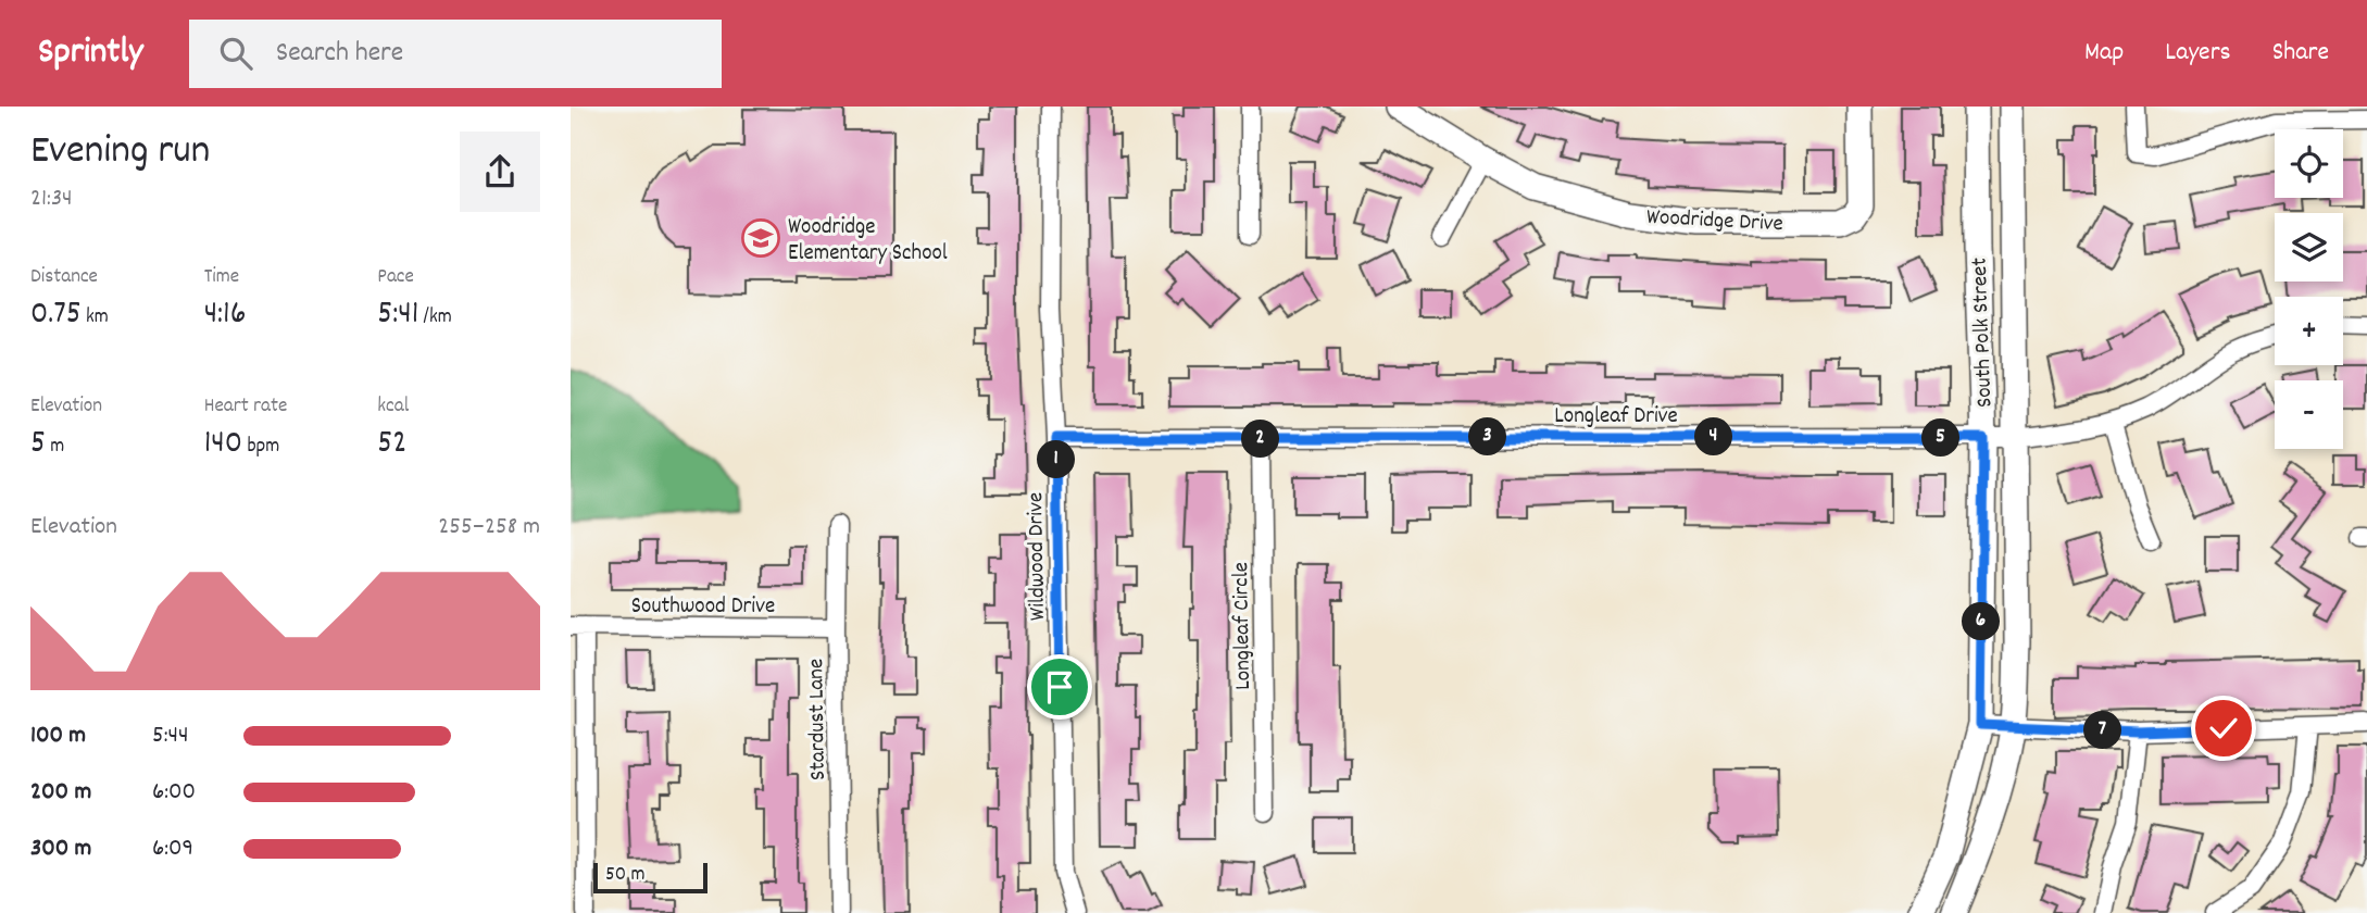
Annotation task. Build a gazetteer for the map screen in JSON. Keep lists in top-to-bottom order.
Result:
{
  "streets": {
    "main road": ["Woodridge Drive", "South Polk Street"],
    "street": [
      "Longleaf Drive",
      "Wildwood Drive",
      "Southwood Drive",
      "Longleaf Circle",
      "Stardust Lane"
    ]
  },
  "crossings": [
    ["South Polk Street", "Longleaf Drive"],
    ["Longleaf Drive", "Wildwood Drive"],
    ["Longleaf Drive", "Longleaf Circle"],
    ["Southwood Drive", "Stardust Lane"]
  ],
  "places": {
    "school or university": ["Woodridge Elementary School"]
  },
  "scale_bar": "50 m",
  "page": {
    "header": "Sprintly",
    "search": "Search here",
    "nav": ["Map", "Layers", "Share"],
    "heading": ["Evening run", "21:34"],
    "map_buttons": ["+", "−"],
    "stats": [
      ["Distance", "0.75 km"],
      ["Time", "4:16"],
      ["Pace", "5:41 /km"],
      ["Elevation", "5 m"],
      ["Heart rate", "140 bpm"],
      ["kcal", "52"]
    ],
    "pins": [
      "3",
      "4",
      "5",
      "2",
      "1",
      "6",
      "7"
    ],
    "chart": ["Elevation", "255–258 m"],
    "list": [
      {
        "name": "100 m",
        "note": "5:44"
      },
      {
        "name": "200 m",
        "note": "6:00"
      },
      {
        "name": "300 m",
        "note": "6:09"
      }
    ],
    "scale": "50 m"
  }
}
